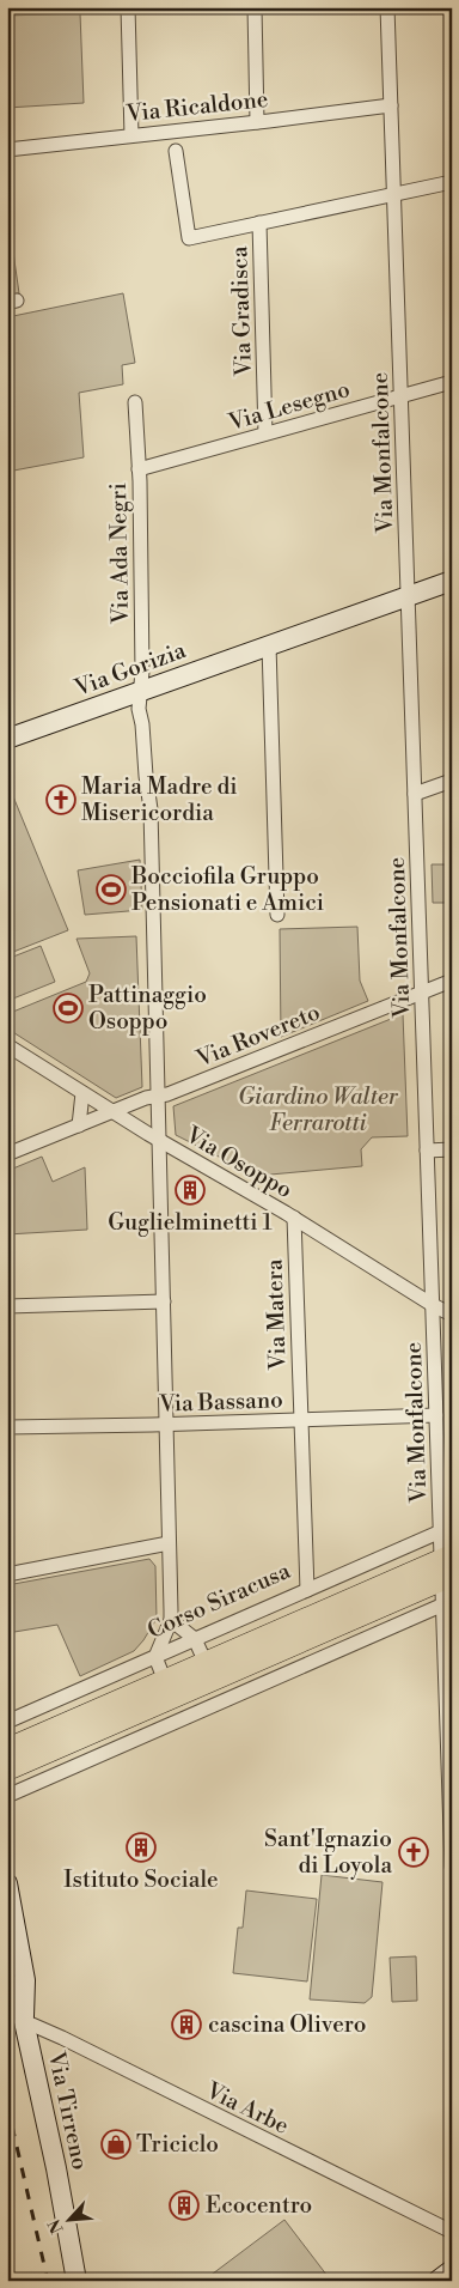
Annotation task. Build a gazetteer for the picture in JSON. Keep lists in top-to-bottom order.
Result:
{
  "streets": {
    "street": [
      "Via Ricaldone",
      "Via Gradisca",
      "Via Lesegno",
      "Via Monfalcone",
      "Via Ada Negri",
      "Via Gorizia",
      "Via Rovereto",
      "Via Osoppo",
      "Via Matera",
      "Via Bassano",
      "Corso Siracusa",
      "Via Arbe",
      "Via Tirreno"
    ]
  },
  "crossings": [
    ["Via Ricaldone", "Via Monfalcone"],
    ["Via Gradisca", "Via Lesegno"],
    ["Via Gradisca", "Via Monfalcone"],
    ["Via Lesegno", "Via Monfalcone"],
    ["Via Lesegno", "Via Ada Negri"],
    ["Via Monfalcone", "Via Gorizia"],
    ["Via Monfalcone", "Via Rovereto"],
    ["Via Monfalcone", "Via Osoppo"],
    ["Via Monfalcone", "Via Bassano"],
    ["Via Monfalcone", "Corso Siracusa"],
    ["Via Ada Negri", "Via Gorizia"],
    ["Via Ada Negri", "Via Rovereto"],
    ["Via Ada Negri", "Via Osoppo"],
    ["Via Ada Negri", "Via Bassano"],
    ["Via Rovereto", "Via Osoppo"],
    ["Via Osoppo", "Via Matera"],
    ["Via Matera", "Via Bassano"],
    ["Via Matera", "Corso Siracusa"],
    ["Via Arbe", "Via Tirreno"]
  ],
  "parks": ["Giardino Walter Ferrarotti"],
  "places": {
    "church": ["Maria Madre di Misericordia", "Sant'Ignazio di Loyola"],
    "sports": ["Bocciofila Gruppo Pensionati e Amici", "Pattinaggio Osoppo"],
    "building": [
      "Guglielminetti 1",
      "Istituto Sociale",
      "cascina Olivero",
      "Ecocentro"
    ],
    "shop": ["Triciclo"]
  },
  "north": "bottom left"
}
